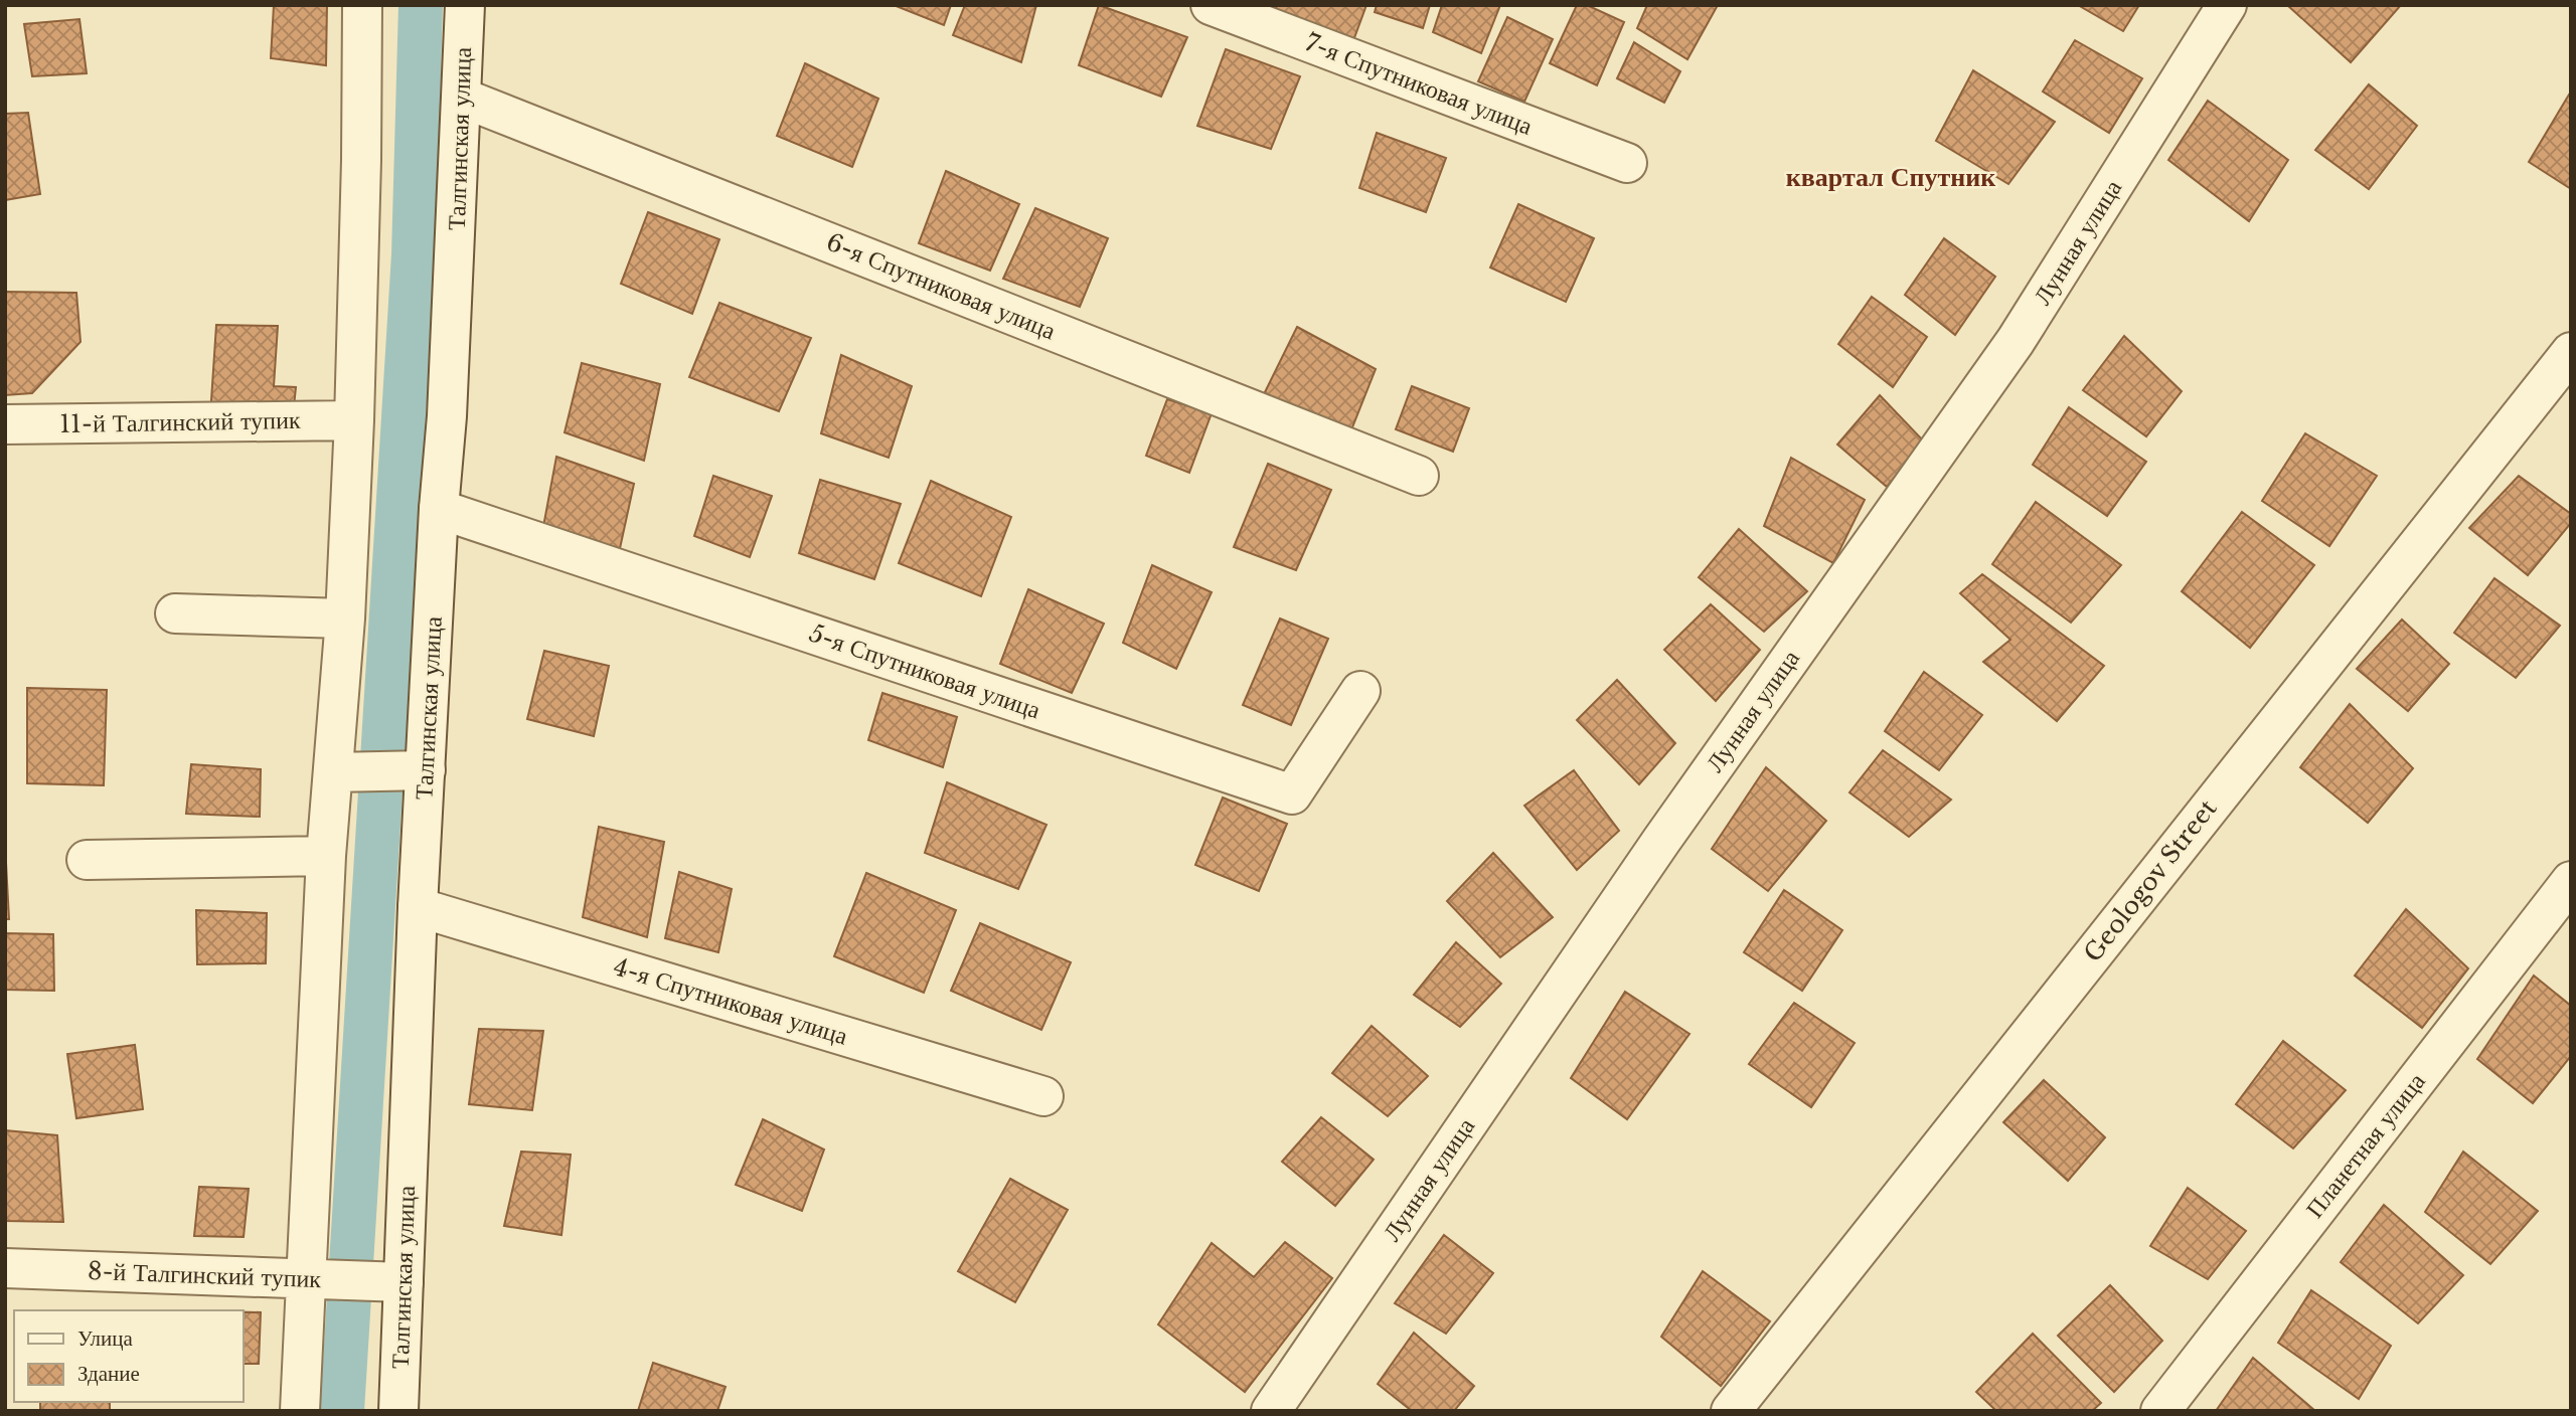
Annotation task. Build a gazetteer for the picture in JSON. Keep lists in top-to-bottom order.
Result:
{
  "streets": {
    "street": [
      "7-я Спутниковая улица",
      "Талгинская улица",
      "Лунная улица",
      "6-я Спутниковая улица",
      "11-й Талгинский тупик",
      "5-я Спутниковая улица",
      "Geologov Street",
      "4-я Спутниковая улица",
      "Планетная улица",
      "8-й Талгинский тупик"
    ]
  },
  "crossings": [
    ["Талгинская улица", "6-я Спутниковая улица"],
    ["Талгинская улица", "5-я Спутниковая улица"],
    ["Талгинская улица", "4-я Спутниковая улица"],
    ["Талгинская улица", "8-й Талгинский тупик"]
  ],
  "districts": ["квартал Спутник"],
  "legend": ["Улица", "Здание"]
}
